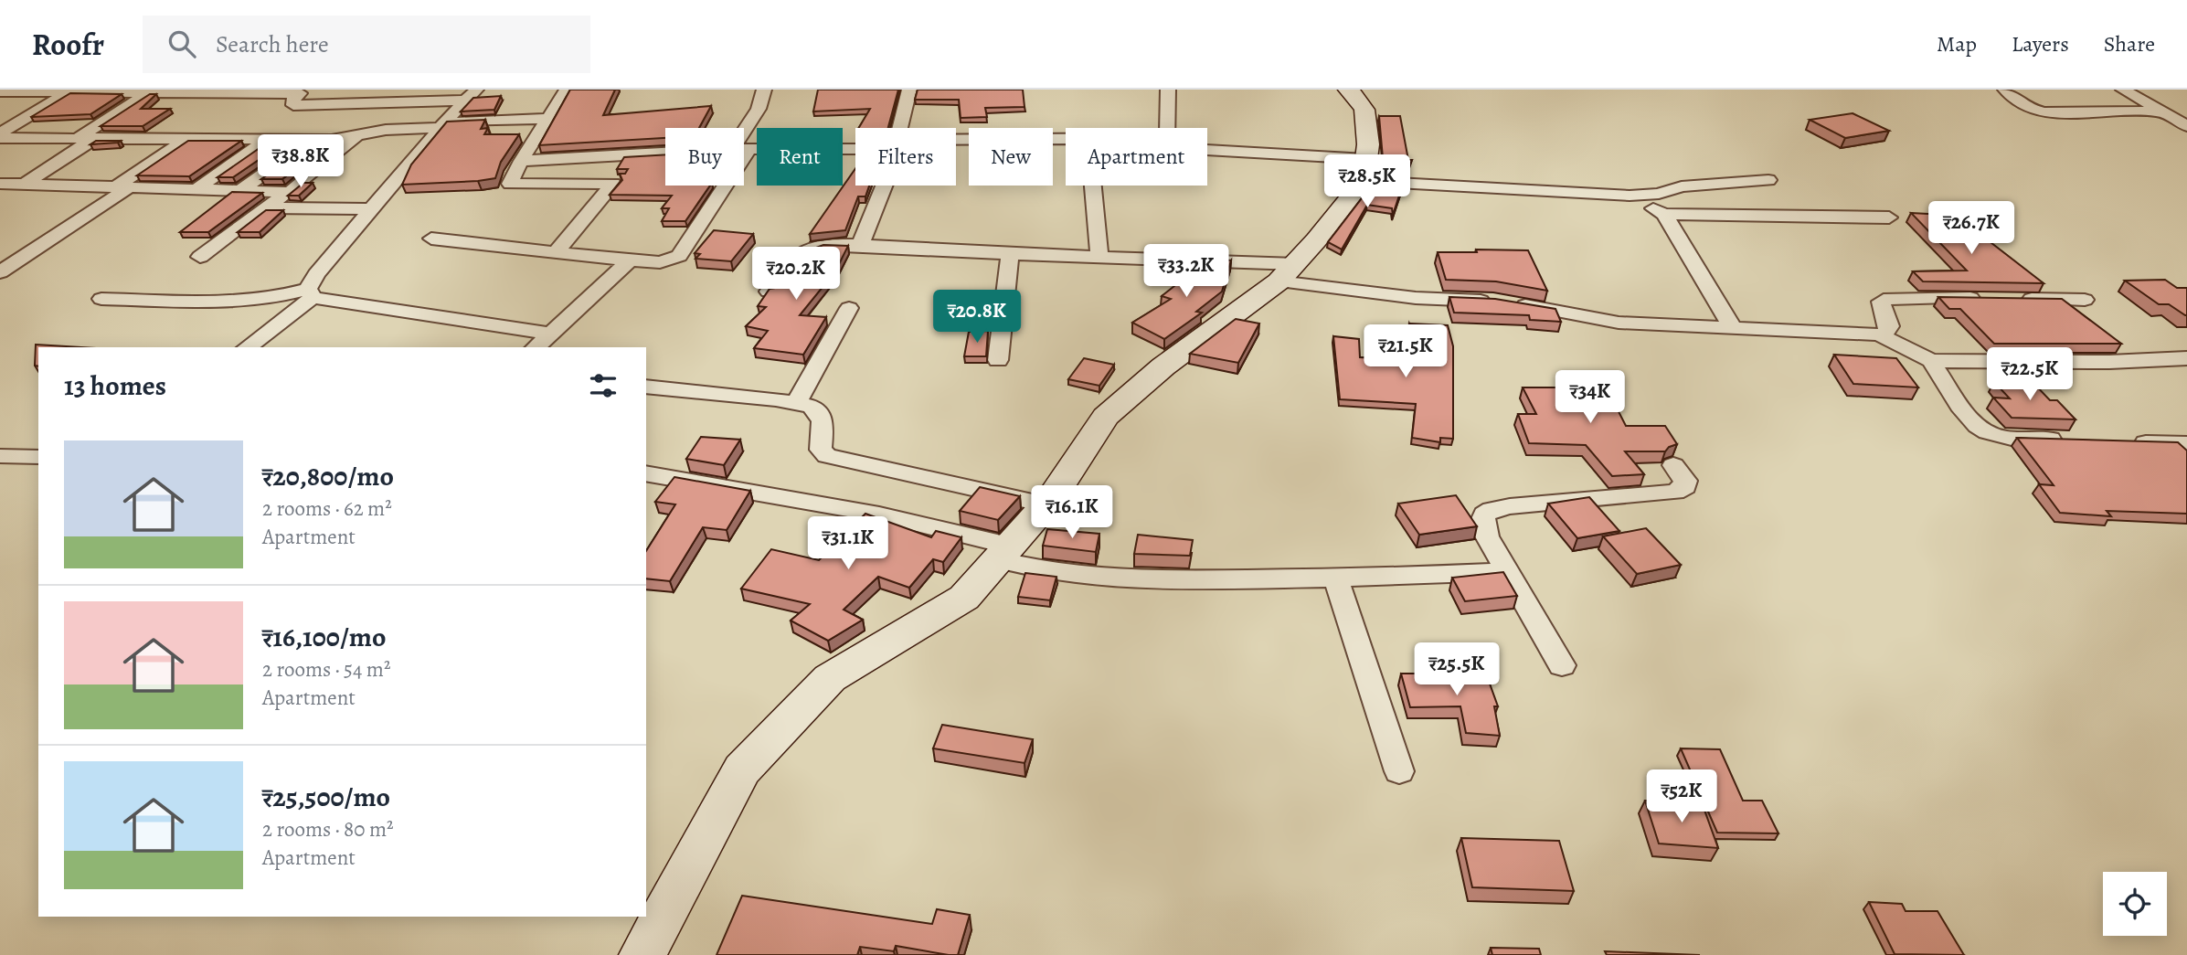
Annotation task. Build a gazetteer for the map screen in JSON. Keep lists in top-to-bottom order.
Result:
{
  "page": {
    "header": "Roofr",
    "search": "Search here",
    "nav": ["Map", "Layers", "Share"],
    "chip": [
      "Buy",
      "Rent",
      "Filters",
      "New",
      "Apartment"
    ],
    "price": [
      "₹38.8K",
      "₹28.5K",
      "₹26.7K",
      "₹33.2K",
      "₹20.2K",
      "₹20.8K",
      "₹21.5K",
      "₹22.5K",
      "₹34K",
      "₹16.1K",
      "₹31.1K",
      "₹25.5K",
      "₹52K"
    ],
    "heading": "13 homes",
    "list": [
      {
        "name": "₹20,800/mo",
        "note": "2 rooms · 62 m² · Apartment"
      },
      {
        "name": "₹16,100/mo",
        "note": "2 rooms · 54 m² · Apartment"
      },
      {
        "name": "₹25,500/mo",
        "note": "2 rooms · 80 m² · Apartment"
      }
    ]
  }
}
